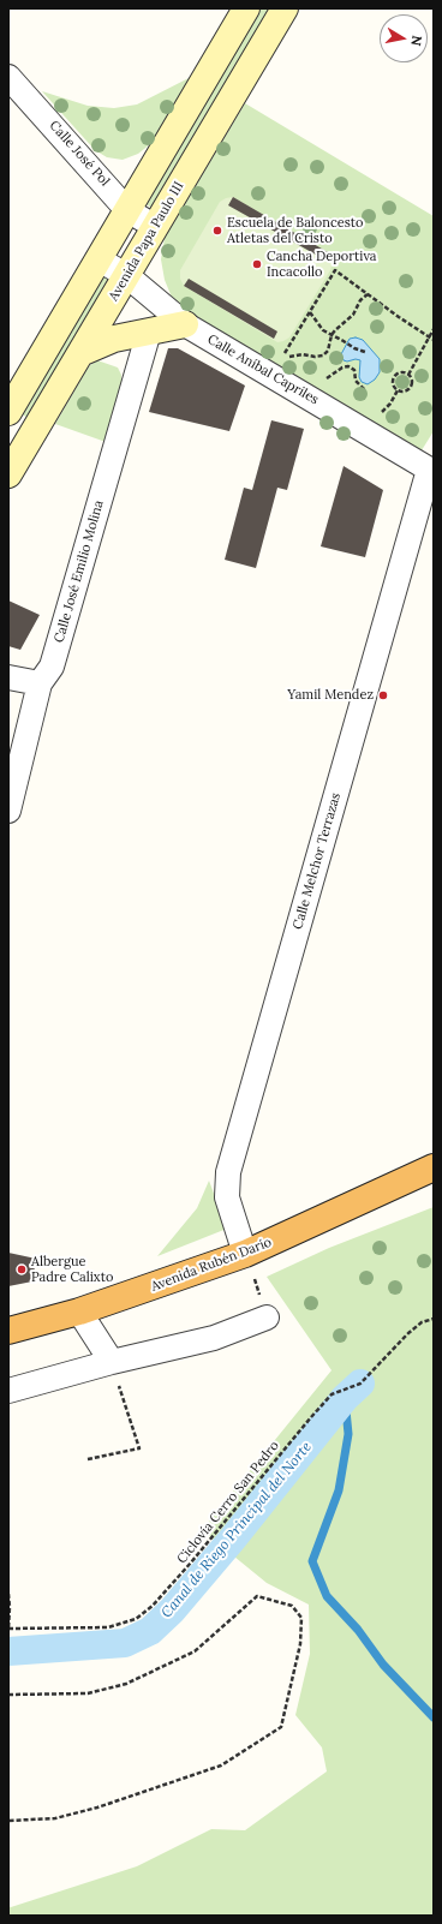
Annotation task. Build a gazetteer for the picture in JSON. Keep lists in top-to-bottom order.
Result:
{
  "streets": {
    "highway": ["Avenida Rubén Darío"],
    "main road": ["Avenida Papa Paulo III"],
    "street": [
      "Calle José Pol",
      "Calle Aníbal Capriles",
      "Calle José Emilio Molina",
      "Calle Melchor Terrazas"
    ],
    "path": ["Ciclovía Cerro San Pedro"]
  },
  "crossings": [
    ["Calle José Pol", "Avenida Papa Paulo III"],
    ["Avenida Papa Paulo III", "Calle Aníbal Capriles"],
    ["Calle Aníbal Capriles", "Calle Melchor Terrazas"],
    ["Calle Melchor Terrazas", "Avenida Rubén Darío"]
  ],
  "water": ["Canal de Riego Principal del Norte"],
  "places": [
    "Escuela de Baloncesto Atletas del Cristo",
    "Cancha Deportiva Incacollo",
    "Yamil Mendez",
    "Albergue Padre Calixto"
  ],
  "north": "right"
}
